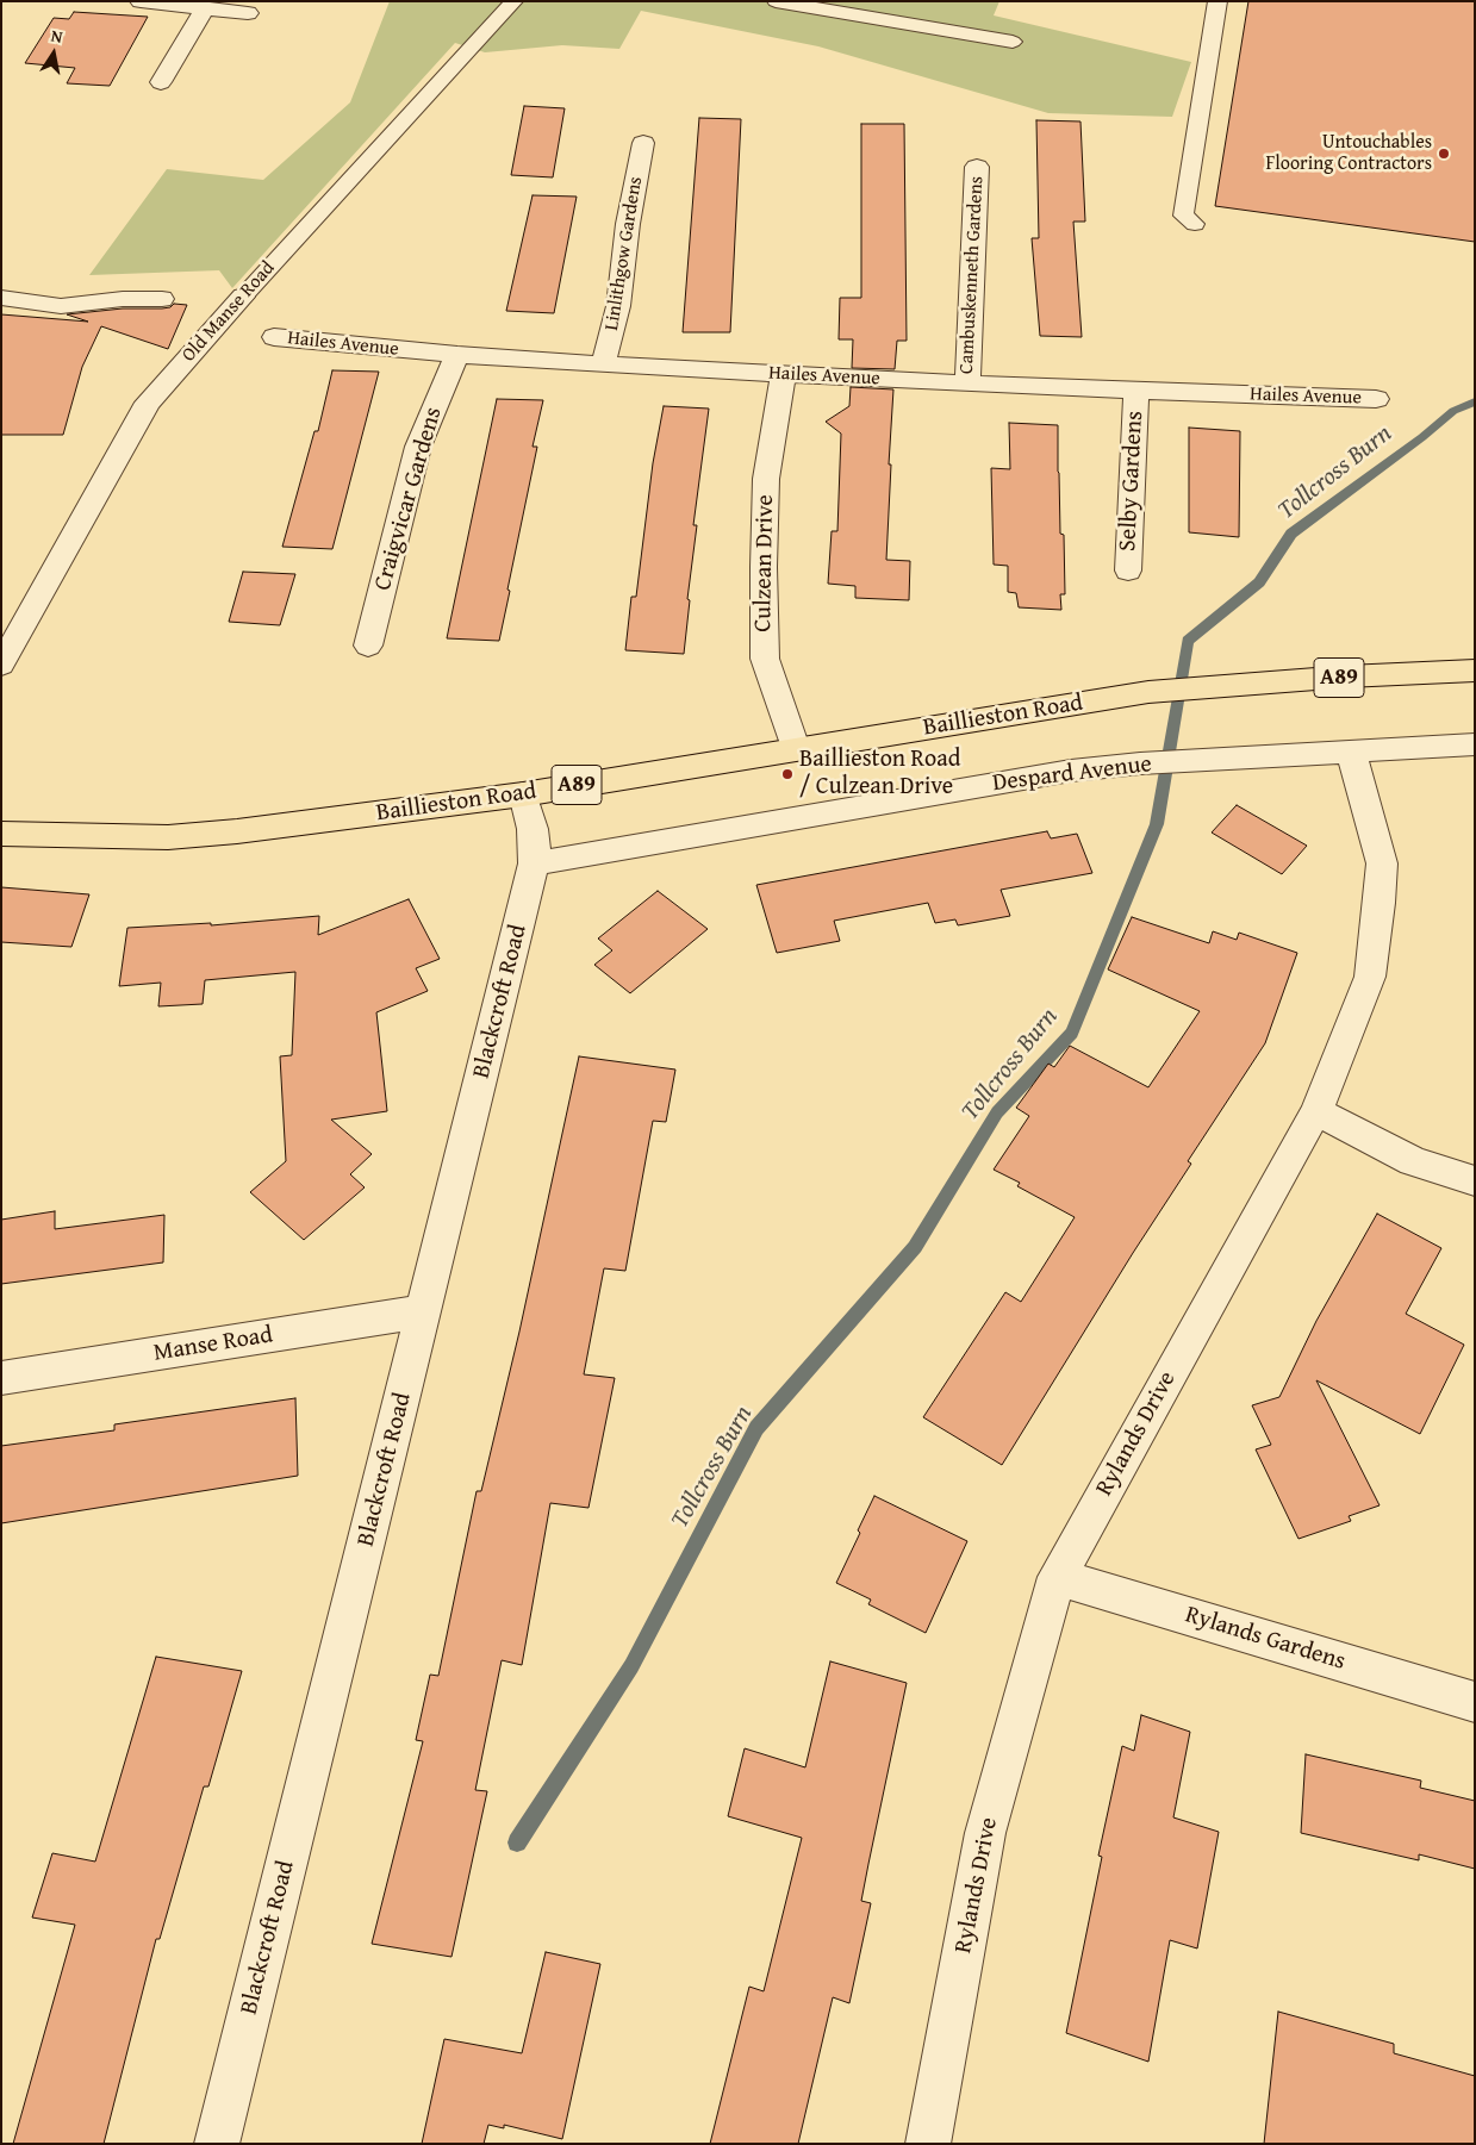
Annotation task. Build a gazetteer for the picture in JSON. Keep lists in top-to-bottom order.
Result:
{
  "streets": {
    "main road": ["A89", "Baillieston Road"],
    "street": [
      "Linlithgow Gardens",
      "Cambuskenneth Gardens",
      "Old Manse Road",
      "Hailes Avenue",
      "Selby Gardens",
      "Craigvicar Gardens",
      "Culzean Drive",
      "Despard Avenue",
      "Blackcroft Road",
      "Manse Road",
      "Rylands Drive",
      "Rylands Gardens"
    ]
  },
  "crossings": [
    ["Linlithgow Gardens", "Hailes Avenue"],
    ["Cambuskenneth Gardens", "Hailes Avenue"],
    ["Hailes Avenue", "Selby Gardens"],
    ["Hailes Avenue", "Craigvicar Gardens"],
    ["Hailes Avenue", "Culzean Drive"],
    ["Culzean Drive", "Baillieston Road"],
    ["Baillieston Road", "Blackcroft Road"],
    ["Despard Avenue", "Blackcroft Road"],
    ["Despard Avenue", "Rylands Drive"],
    ["Blackcroft Road", "Manse Road"],
    ["Rylands Drive", "Rylands Gardens"]
  ],
  "water": ["Tollcross Burn"],
  "places": ["Untouchables Flooring Contractors", "Baillieston Road / Culzean Drive"],
  "north": "top"
}
